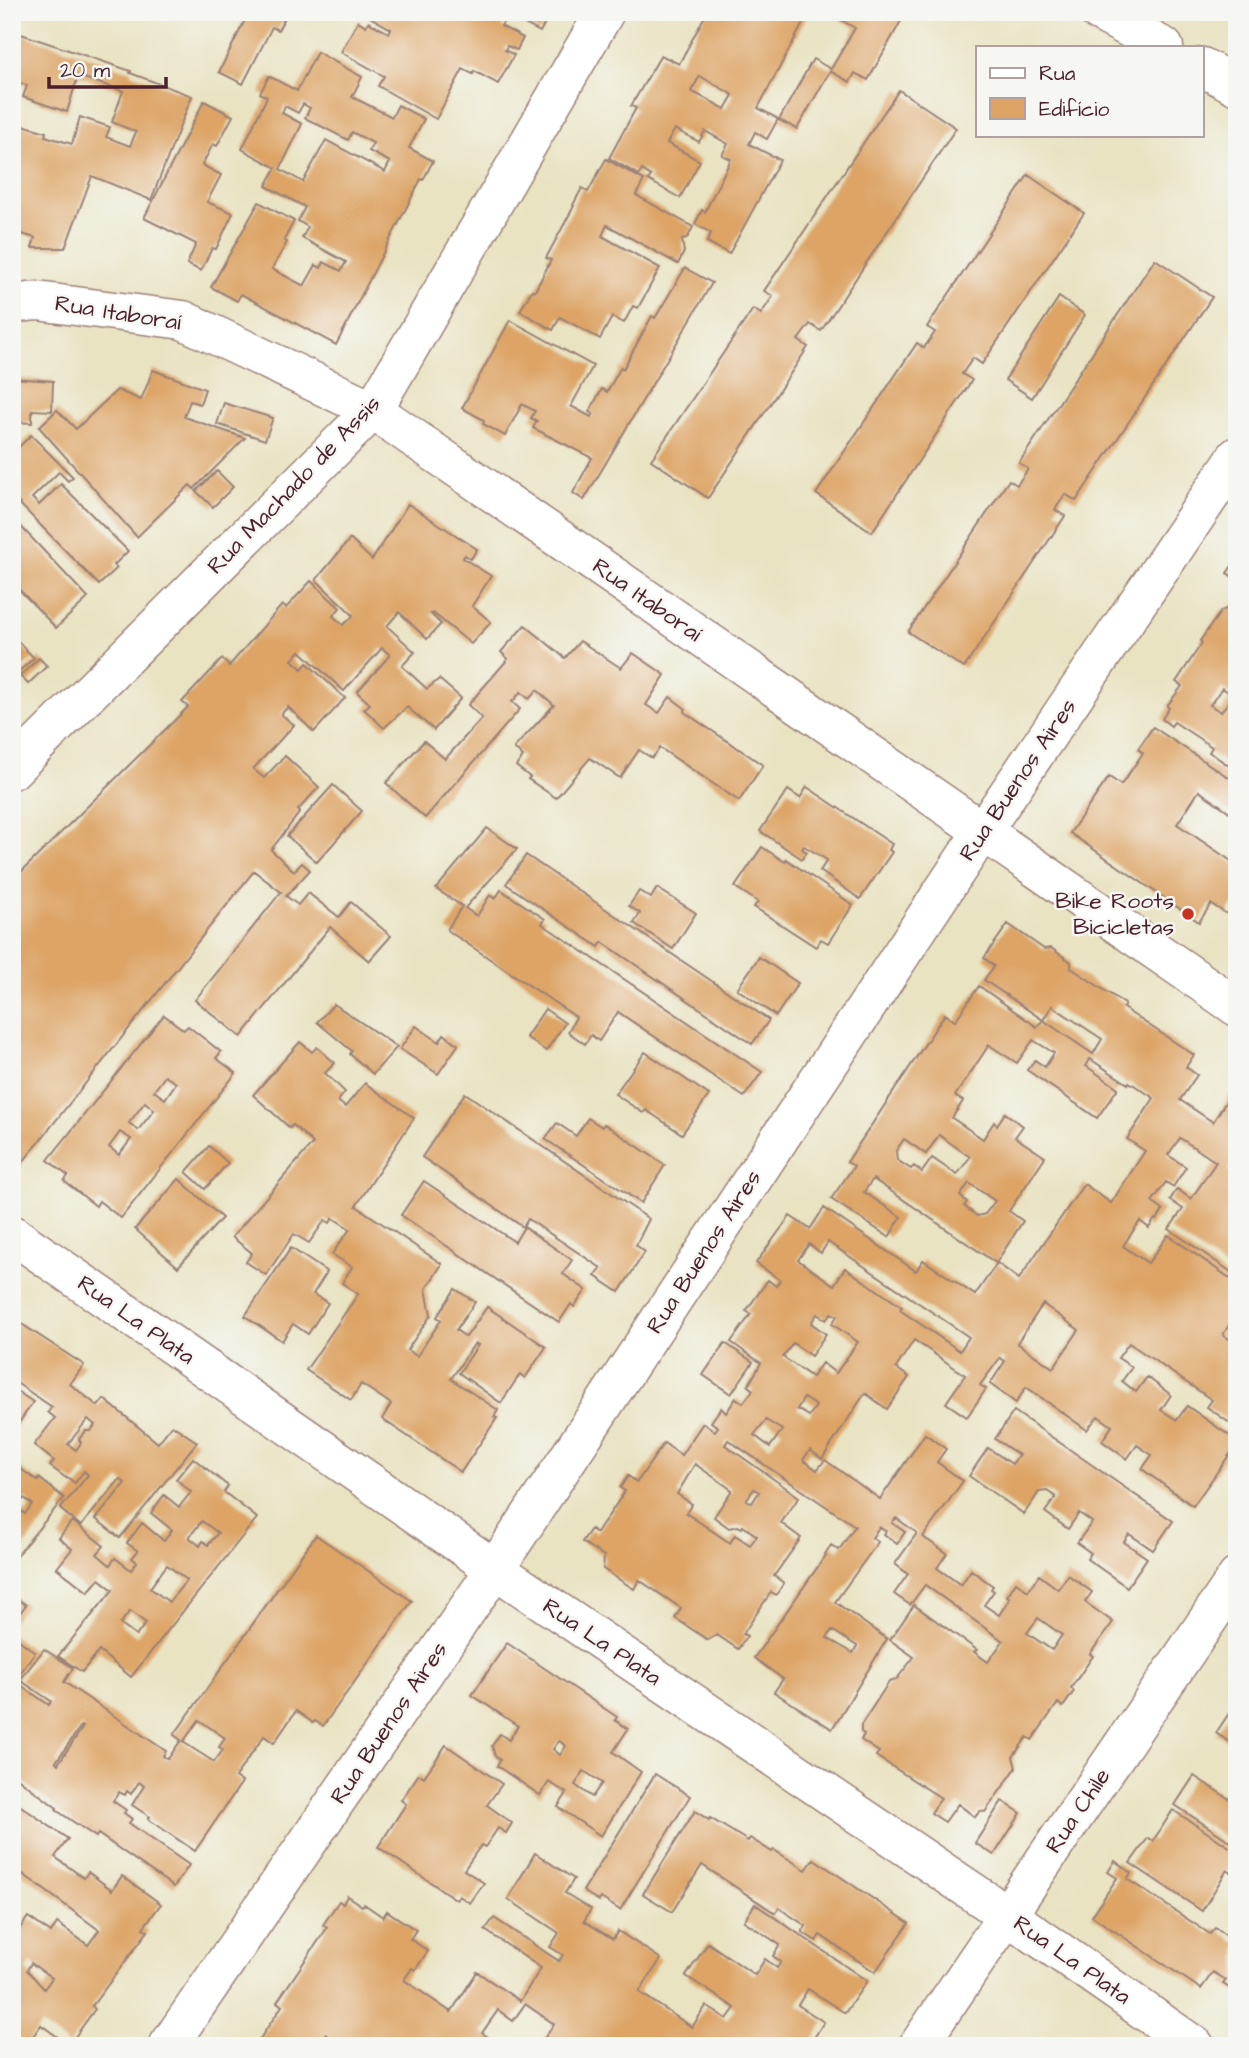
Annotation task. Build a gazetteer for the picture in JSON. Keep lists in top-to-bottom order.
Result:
{
  "streets": {
    "street": [
      "Rua Itaboraí",
      "Rua Machado de Assis",
      "Rua Buenos Aires",
      "Rua La Plata",
      "Rua Chile"
    ]
  },
  "crossings": [
    ["Rua Itaboraí", "Rua Machado de Assis"],
    ["Rua Itaboraí", "Rua Buenos Aires"],
    ["Rua Buenos Aires", "Rua La Plata"],
    ["Rua La Plata", "Rua Chile"]
  ],
  "places": ["Bike Roots Bicicletas"],
  "legend": ["Rua", "Edifício"],
  "scale_bar": "20 m"
}
